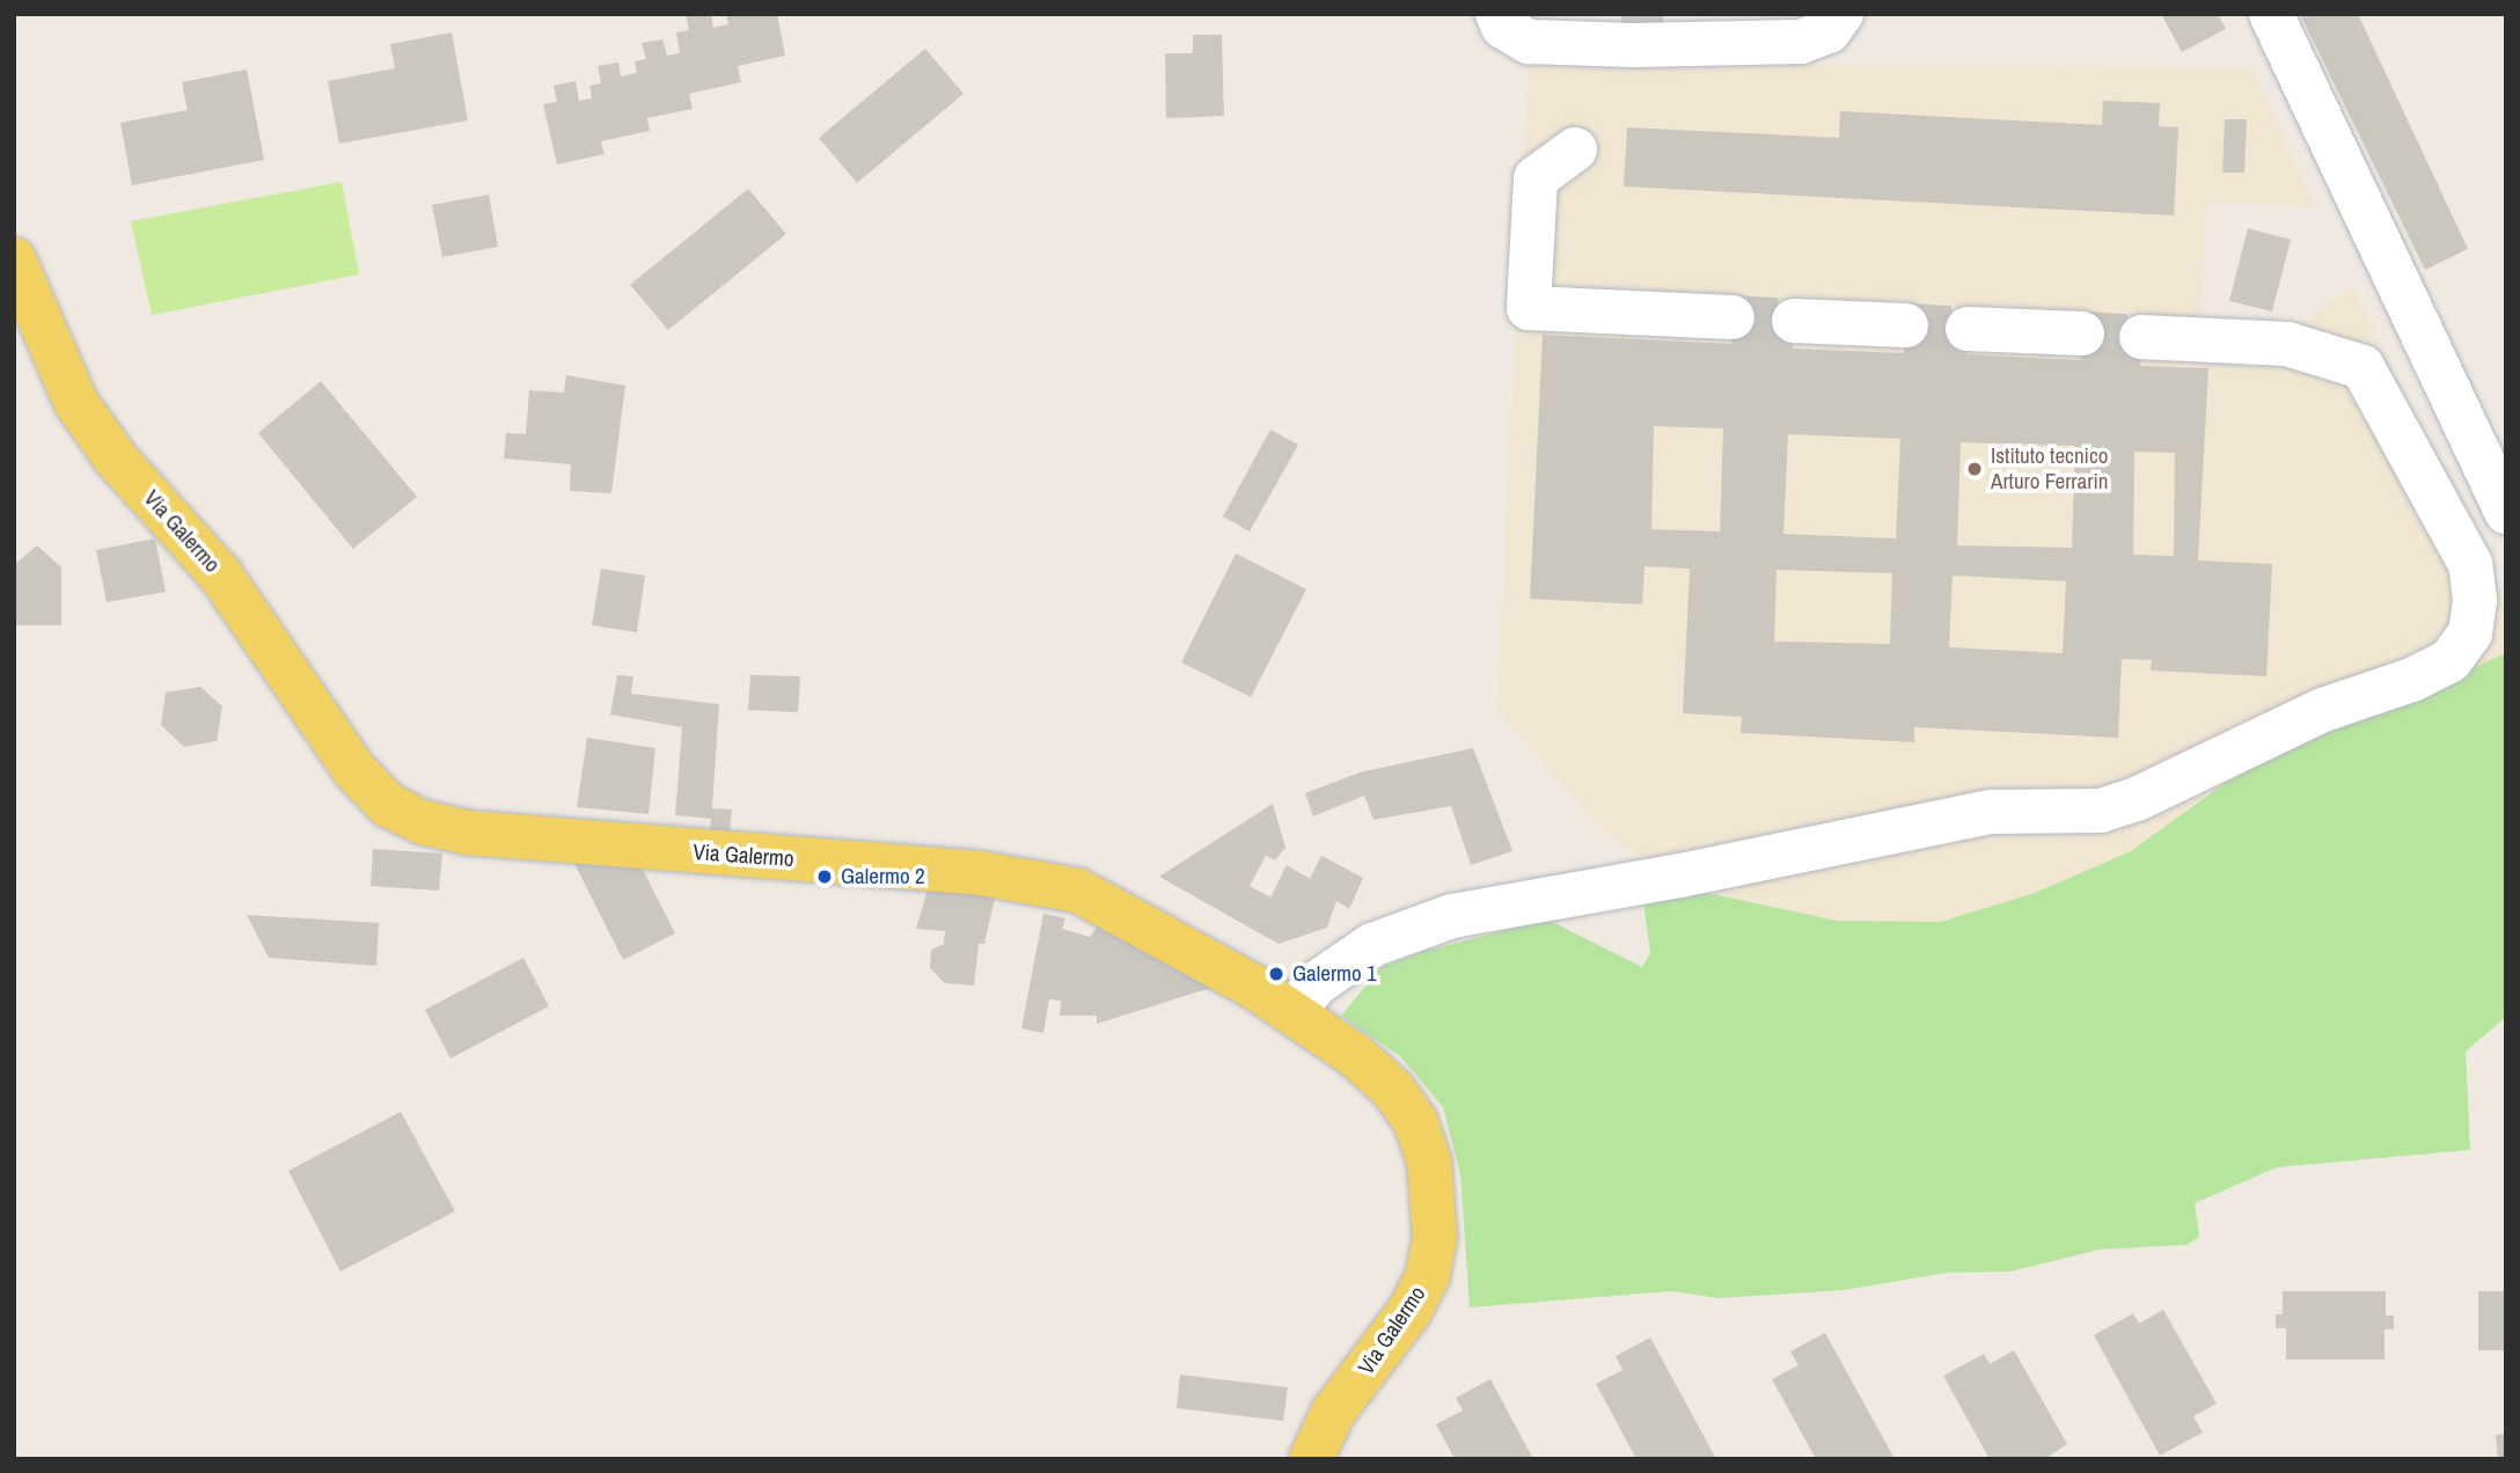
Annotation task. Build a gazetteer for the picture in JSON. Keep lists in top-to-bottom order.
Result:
{
  "streets": {
    "main road": ["Via Galermo"]
  },
  "places": ["Istituto tecnico Arturo Ferrarin", "Galermo 2", "Galermo 1"]
}
